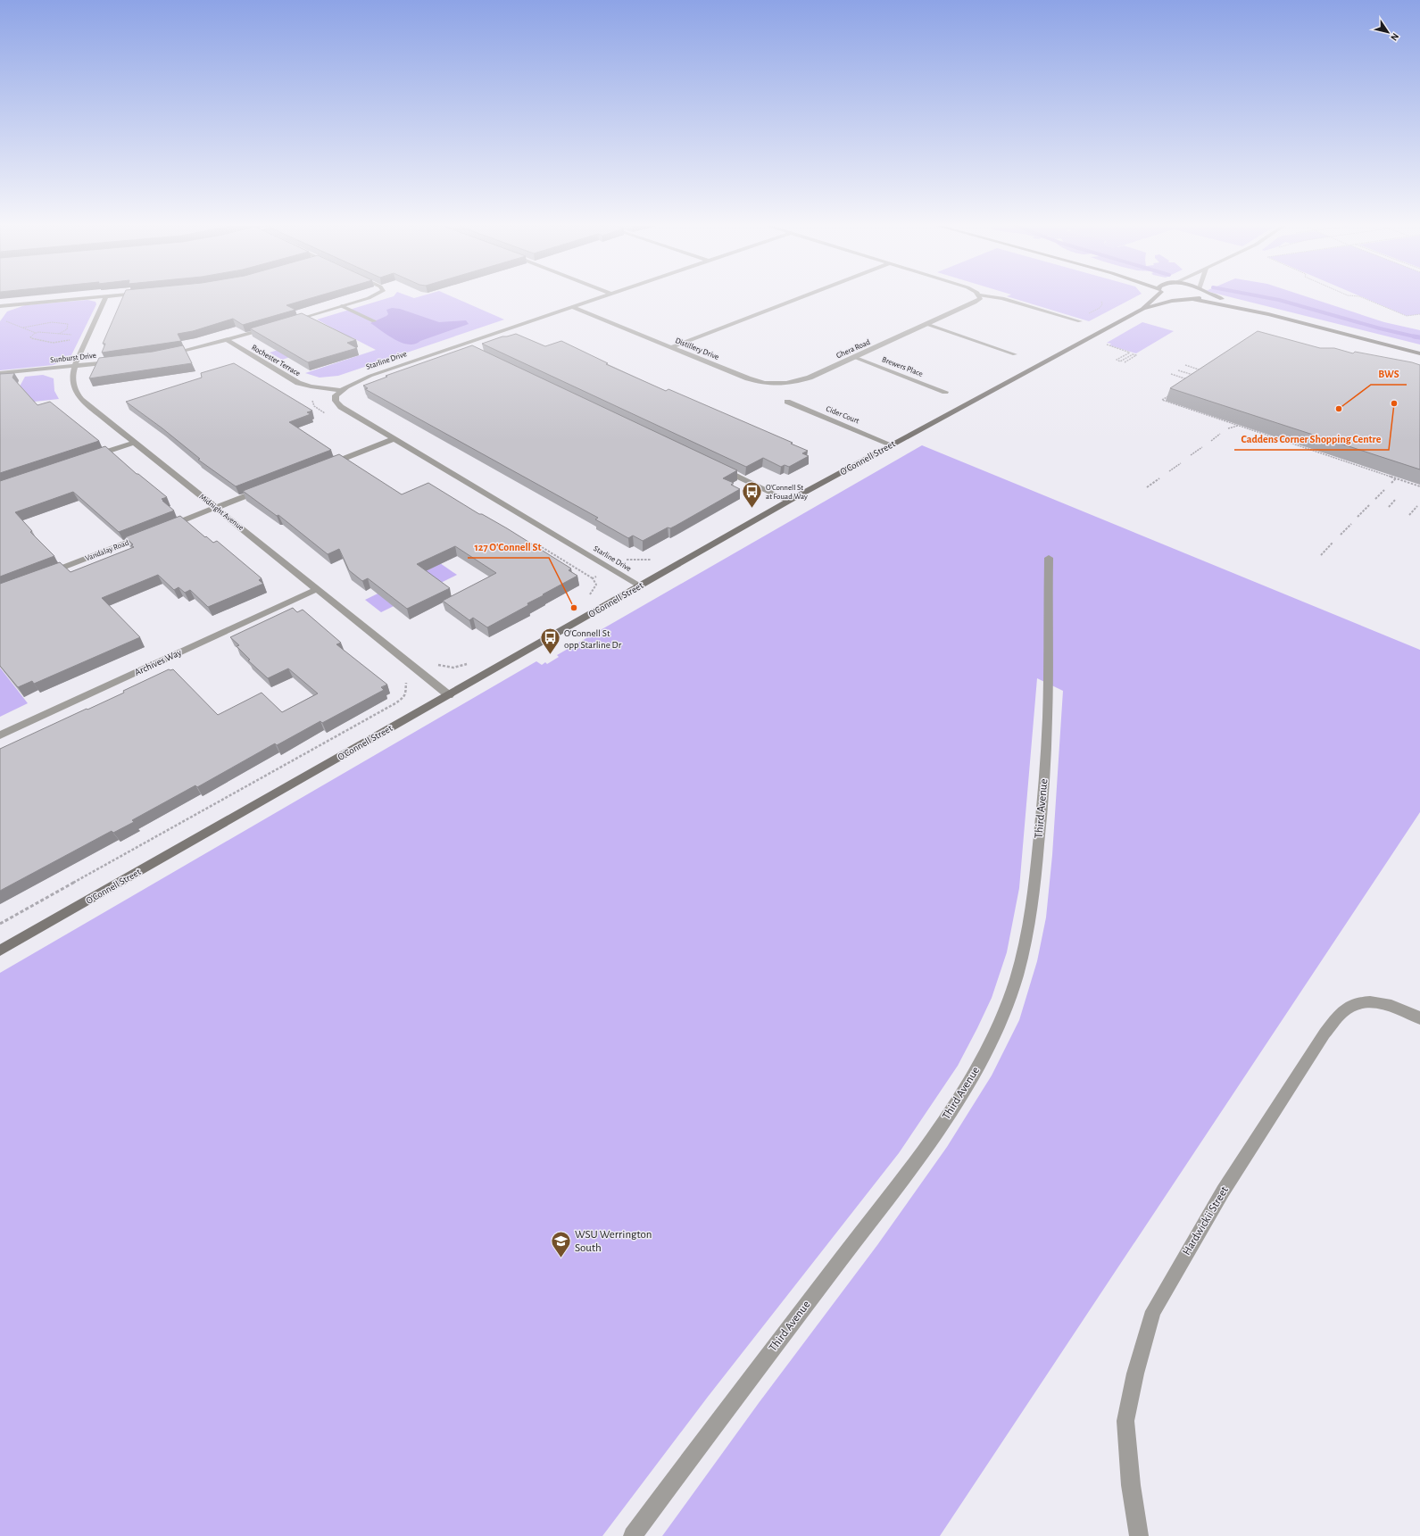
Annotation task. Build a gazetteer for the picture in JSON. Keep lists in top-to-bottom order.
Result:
{
  "streets": {
    "street": [
      "Distillery Drive",
      "Ghera Road",
      "Sunburst Drive",
      "Rochester Terrace",
      "Starline Drive",
      "Brewers Place",
      "Cider Court",
      "O'Connell Street",
      "Midnight Avenue",
      "Vandalay Road",
      "Archives Way",
      "Third Avenue",
      "Hardwickii Street"
    ]
  },
  "crossings": [
    ["Distillery Drive", "Ghera Road"],
    ["Distillery Drive", "Starline Drive"],
    ["Ghera Road", "Brewers Place"],
    ["Sunburst Drive", "Midnight Avenue"],
    ["Rochester Terrace", "Starline Drive"],
    ["Starline Drive", "O'Connell Street"],
    ["Cider Court", "O'Connell Street"],
    ["O'Connell Street", "Midnight Avenue"],
    ["Midnight Avenue", "Archives Way"]
  ],
  "places": {
    "other": ["Caddens Corner Shopping Centre", "BWS", "127 O'Connell St"],
    "bus stop": ["O'Connell St at Fouad Way", "O'Connell St opp Starline Dr"],
    "school or university": ["WSU Werrington South"]
  },
  "north": "bottom right"
}
